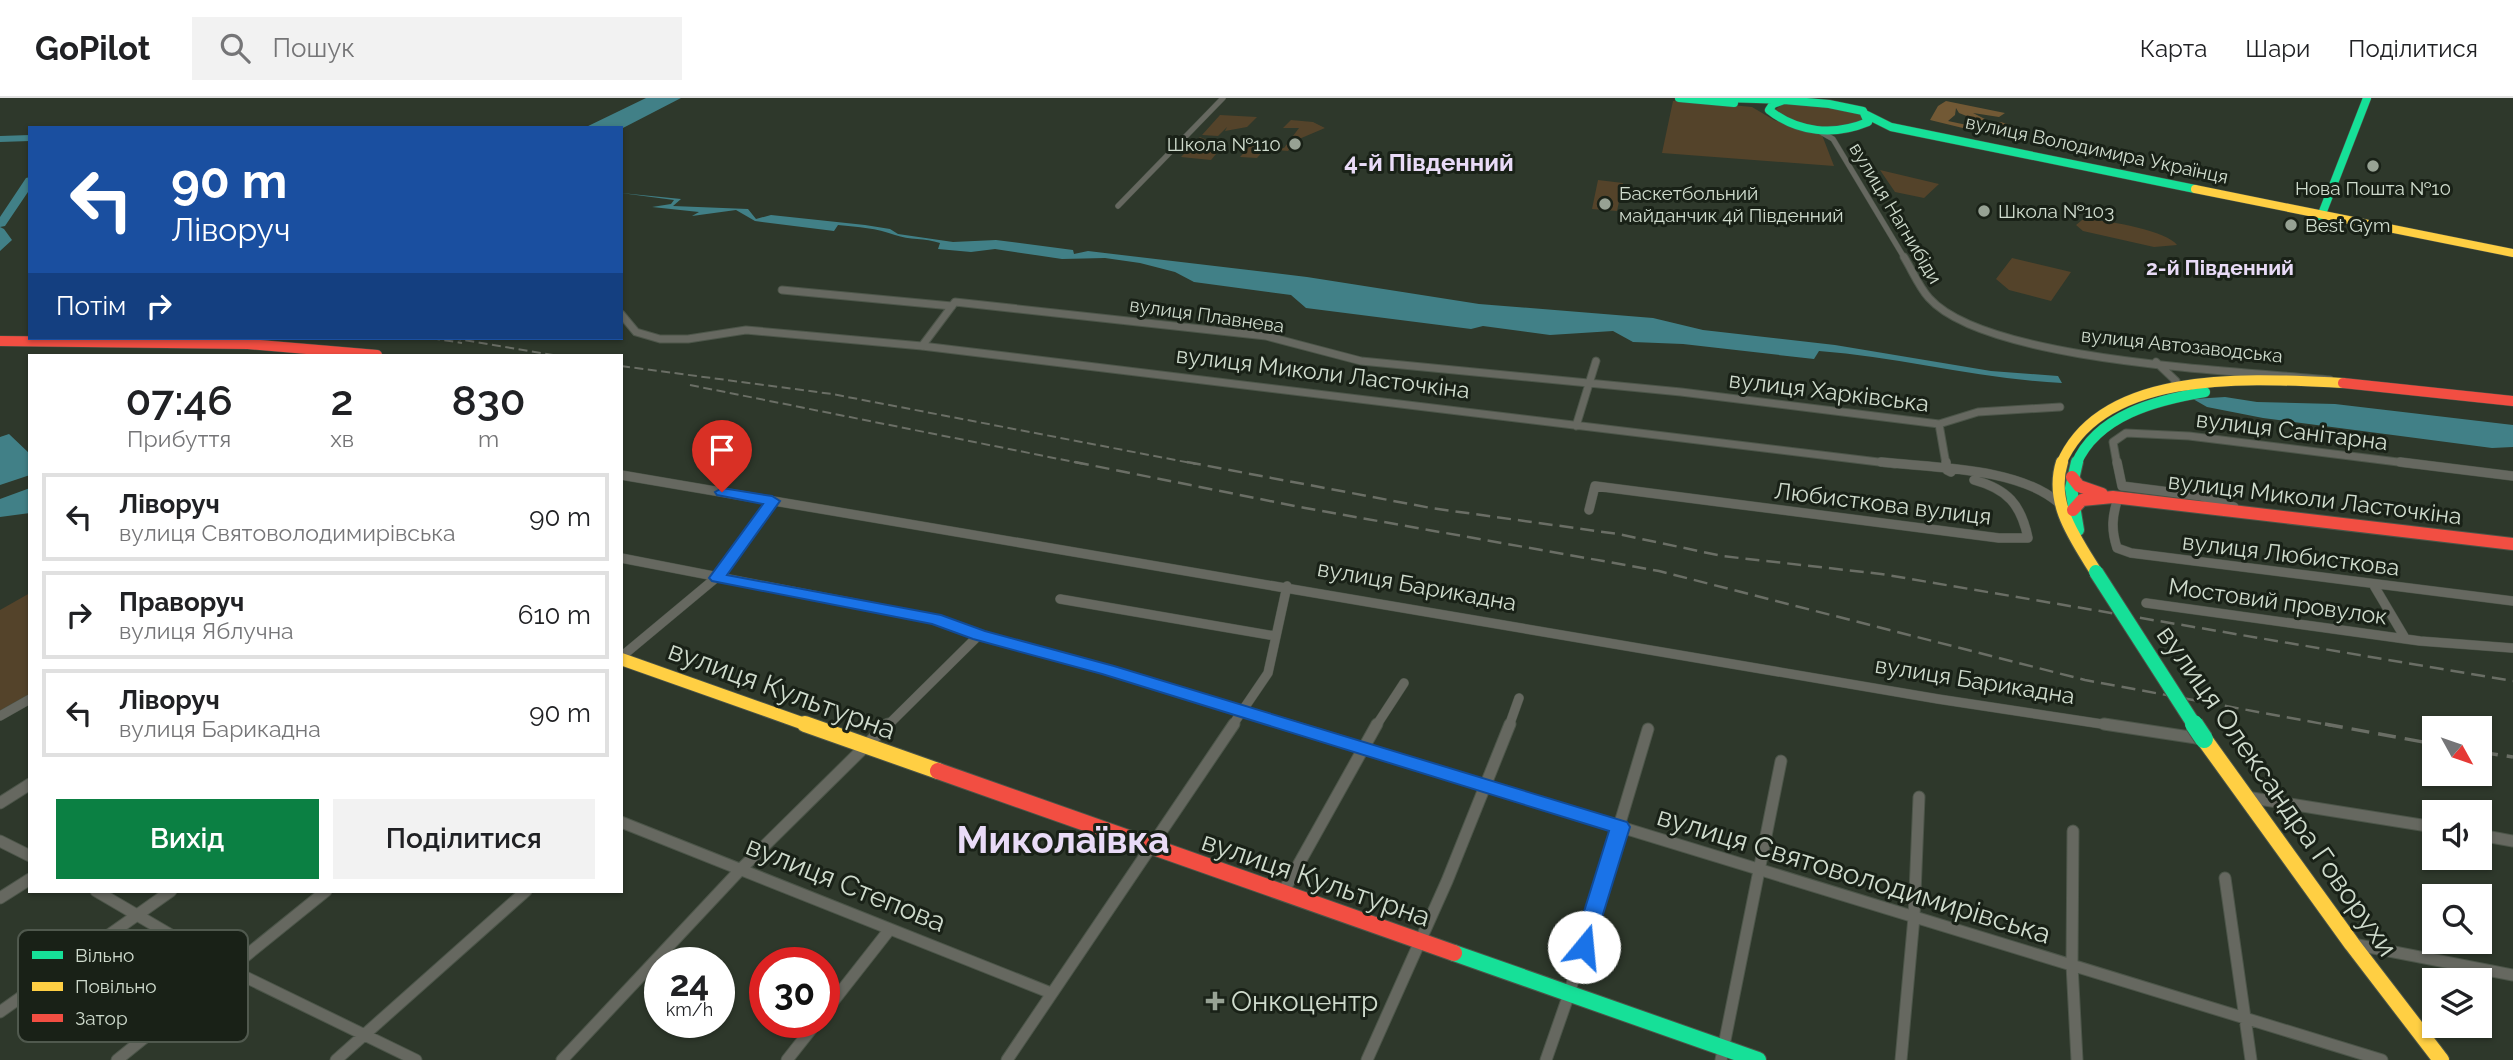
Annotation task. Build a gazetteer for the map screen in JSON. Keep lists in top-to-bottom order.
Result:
{
  "streets": {
    "main road": [
      "вулиця Володимира Українця",
      "вулиця Автозаводська",
      "вулиця Миколи Ласточкіна",
      "вулиця Культурна",
      "вулиця Олександра Говорухи"
    ],
    "street": [
      "вулиця Нагнибіди",
      "вулиця Плавнева",
      "вулиця Харківська",
      "вулиця Санітарна",
      "Любисткова вулиця",
      "вулиця Любисткова",
      "вулиця Барикадна",
      "Мостовий провулок",
      "вулиця Святоволодимирівська",
      "вулиця Степова"
    ]
  },
  "crossings": [
    ["вулиця Володимира Українця", "вулиця Нагнибіди"],
    ["вулиця Нагнибіди", "вулиця Автозаводська"],
    ["вулиця Плавнева", "вулиця Харківська"],
    ["вулиця Автозаводська", "вулиця Олександра Говорухи"],
    ["вулиця Миколи Ласточкіна", "вулиця Санітарна"],
    ["вулиця Миколи Ласточкіна", "Любисткова вулиця"],
    ["вулиця Миколи Ласточкіна", "вулиця Любисткова"],
    ["вулиця Миколи Ласточкіна", "вулиця Олександра Говорухи"],
    ["вулиця Харківська", "Любисткова вулиця"],
    ["вулиця Санітарна", "вулиця Любисткова"],
    ["вулиця Любисткова", "Мостовий провулок"],
    ["вулиця Барикадна", "вулиця Олександра Говорухи"]
  ],
  "districts": ["4-й Південний", "2-й Південний", "Миколаївка"],
  "places": {
    "other": [
      "Школа №110",
      "Нова Пошта №10",
      "Баскетбольний майданчик 4й Південний",
      "Школа №103",
      "Best Gym"
    ],
    "health": ["Онкоцентр"]
  },
  "legend": ["Вільно", "Повільно", "Затор"],
  "north": "bottom right",
  "page": {
    "header": "GoPilot",
    "search": "Пошук",
    "nav": ["Карта", "Шари", "Поділитися"],
    "turn": ["90 m", "Ліворуч"],
    "then": "Потім",
    "eta": [
      "07:46",
      "Прибуття",
      "2",
      "хв",
      "830",
      "m"
    ],
    "list": [
      {
        "name": "Ліворуч",
        "note": "вулиця Святоволодимирівська",
        "value": "90 m"
      },
      {
        "name": "Праворуч",
        "note": "вулиця Яблучна",
        "value": "610 m"
      },
      {
        "name": "Ліворуч",
        "note": "вулиця Барикадна",
        "value": "90 m"
      }
    ],
    "buttons": ["Вихід", "Поділитися"],
    "speed": "24 km/h",
    "limit": "30"
  }
}
